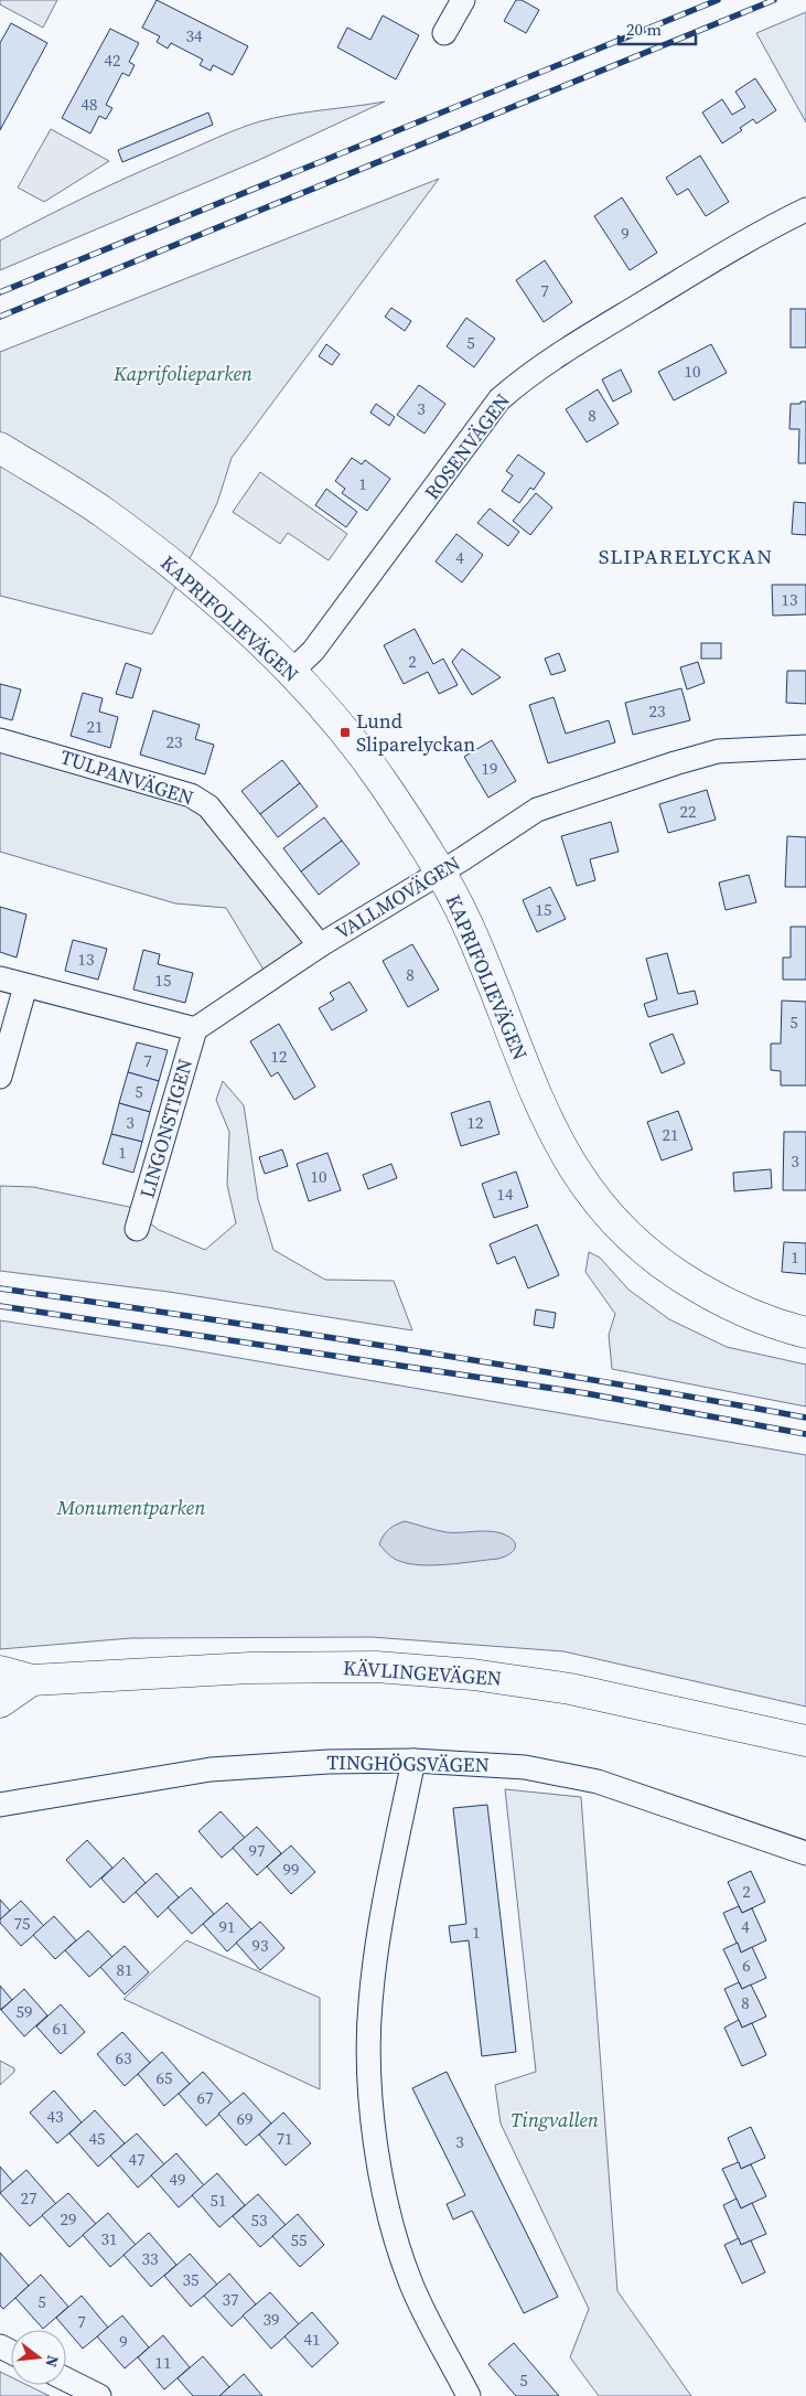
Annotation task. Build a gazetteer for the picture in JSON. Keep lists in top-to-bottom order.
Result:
{
  "streets": {
    "main road": ["KAPRIFOLIEVÄGEN", "KÄVLINGEVÄGEN"],
    "street": [
      "ROSENVÄGEN",
      "TULPANVÄGEN",
      "VALLMOVÄGEN",
      "LINGONSTIGEN",
      "TINGHÖGSVÄGEN"
    ]
  },
  "crossings": [
    ["ROSENVÄGEN", "KAPRIFOLIEVÄGEN"],
    ["KAPRIFOLIEVÄGEN", "VALLMOVÄGEN"],
    ["TULPANVÄGEN", "VALLMOVÄGEN"],
    ["VALLMOVÄGEN", "LINGONSTIGEN"]
  ],
  "districts": ["SLIPARELYCKAN"],
  "parks": ["Kaprifolieparken", "Monumentparken", "Tingvallen"],
  "places": {
    "transit": ["Lund Sliparelyckan"]
  },
  "house_numbers": [
    "34",
    "42",
    "48",
    "9",
    "7",
    "5",
    "10",
    "3",
    "8",
    "1",
    "4",
    "13",
    "2",
    "23",
    "21",
    "23",
    "19",
    "22",
    "15",
    "13",
    "8",
    "15",
    "5",
    "12",
    "7",
    "5",
    "3",
    "12",
    "21",
    "1",
    "3",
    "10",
    "14",
    "1",
    "97",
    "99",
    "2",
    "75",
    "91",
    "4",
    "1",
    "93",
    "6",
    "81",
    "8",
    "59",
    "61",
    "63",
    "65",
    "67",
    "43",
    "69",
    "45",
    "71",
    "3",
    "47",
    "49",
    "27",
    "51",
    "29",
    "53",
    "31",
    "55",
    "33",
    "35",
    "37",
    "5",
    "39",
    "7",
    "41",
    "9",
    "11",
    "5"
  ],
  "scale_bar": "20 m",
  "north": "right"
}
